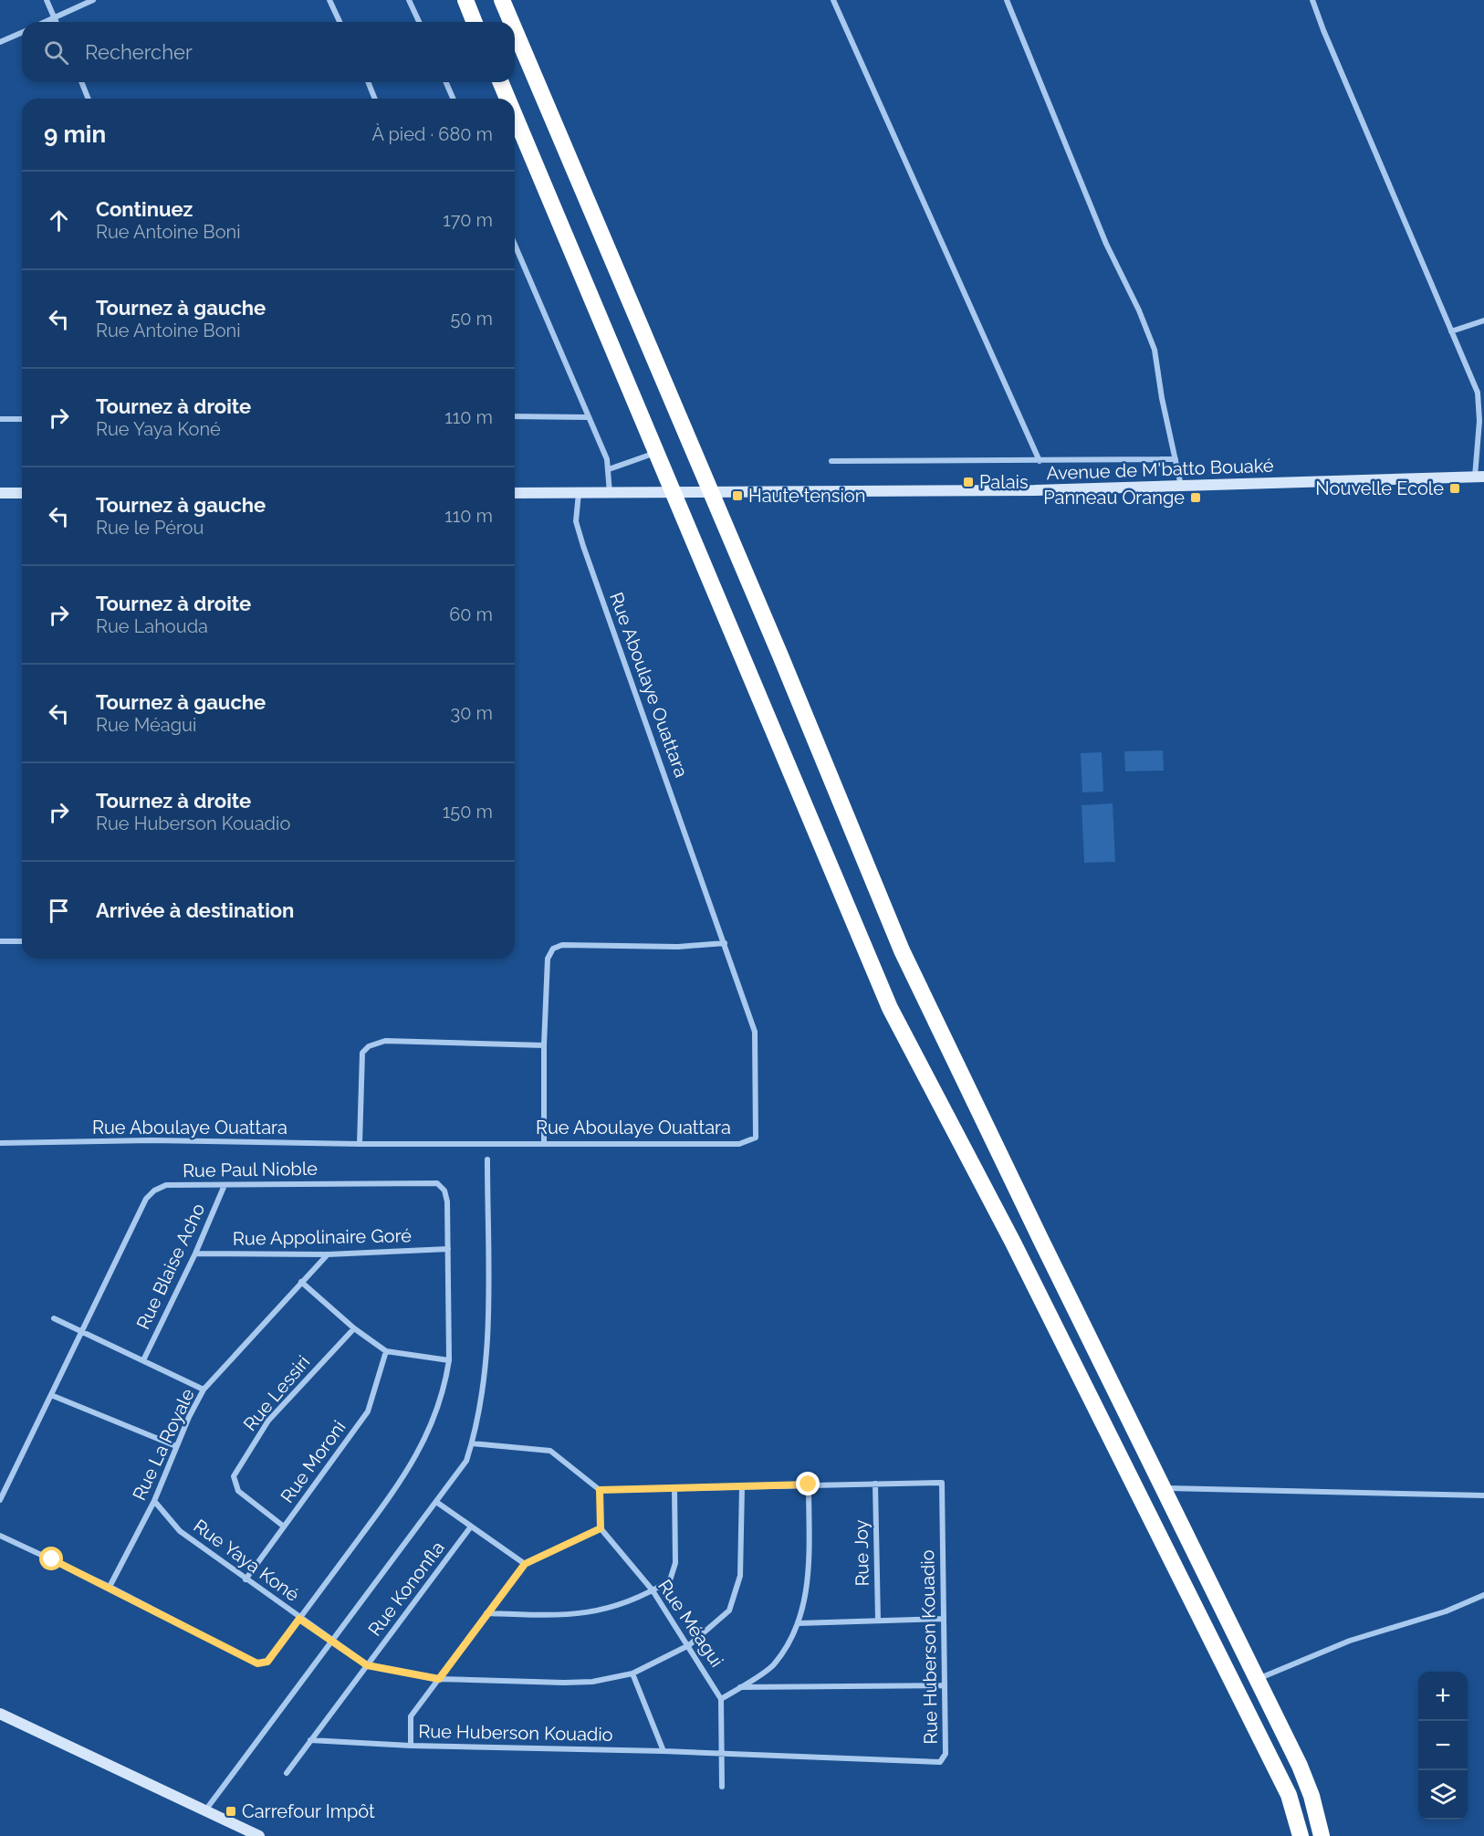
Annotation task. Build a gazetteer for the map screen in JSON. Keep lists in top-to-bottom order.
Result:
{
  "streets": {
    "street": [
      "Avenue de M'batto Bouaké",
      "Rue Aboulaye Ouattara",
      "Rue Paul Nioble",
      "Rue Appolinaire Goré",
      "Rue Blaise Acho",
      "Rue Lessiri",
      "Rue La Royale",
      "Rue Moroni",
      "Rue Joy",
      "Rue Yaya Koné",
      "Rue Kononfla",
      "Rue Méagui",
      "Rue Huberson Kouadio"
    ]
  },
  "crossings": [
    ["Avenue de M'batto Bouaké", "Rue Aboulaye Ouattara"],
    ["Rue Paul Nioble", "Rue Appolinaire Goré"],
    ["Rue Paul Nioble", "Rue Blaise Acho"],
    ["Rue Appolinaire Goré", "Rue Blaise Acho"],
    ["Rue Appolinaire Goré", "Rue La Royale"],
    ["Rue Lessiri", "Rue Moroni"],
    ["Rue La Royale", "Rue Yaya Koné"],
    ["Rue Moroni", "Rue Yaya Koné"],
    ["Rue Joy", "Rue Huberson Kouadio"],
    ["Rue Yaya Koné", "Rue Kononfla"],
    ["Rue Yaya Koné", "Rue Méagui"],
    ["Rue Yaya Koné", "Rue Huberson Kouadio"],
    ["Rue Kononfla", "Rue Huberson Kouadio"],
    ["Rue Méagui", "Rue Huberson Kouadio"]
  ],
  "places": {
    "transit": [
      "Palais",
      "Nouvelle Ecole",
      "Haute tension",
      "Panneau Orange",
      "Carrefour Impôt"
    ]
  },
  "page": {
    "search": "Rechercher",
    "heading": ["9 min", "À pied · 680 m"],
    "list": [
      ["Continuez", "Rue Antoine Boni", "170 m"],
      ["Tournez à gauche", "Rue Antoine Boni", "50 m"],
      ["Tournez à droite", "Rue Yaya Koné", "110 m"],
      ["Tournez à gauche", "Rue le Pérou", "110 m"],
      ["Tournez à droite", "Rue Lahouda", "60 m"],
      ["Tournez à gauche", "Rue Méagui", "30 m"],
      ["Tournez à droite", "Rue Huberson Kouadio", "150 m"],
      "Arrivée à destination"
    ],
    "map_buttons": ["+", "−"]
  }
}
